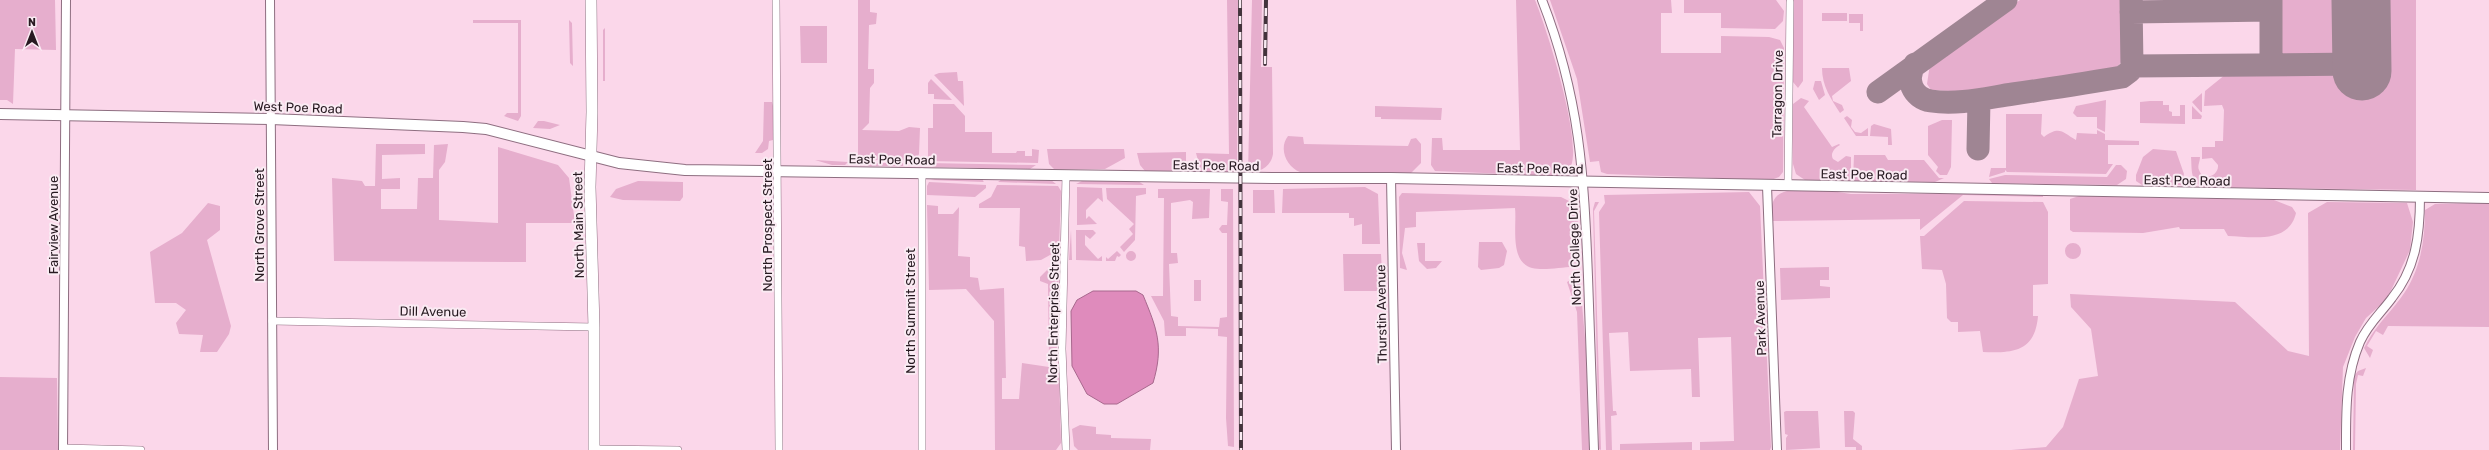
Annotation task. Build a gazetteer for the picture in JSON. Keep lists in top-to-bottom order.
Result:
{
  "streets": {
    "main road": ["West Poe Road", "East Poe Road", "North Main Street"],
    "street": [
      "Tarragon Drive",
      "Fairview Avenue",
      "North Grove Street",
      "North Prospect Street",
      "North College Drive",
      "Dill Avenue",
      "North Summit Street",
      "North Enterprise Street",
      "Thurstin Avenue",
      "Park Avenue"
    ]
  },
  "crossings": [
    ["Tarragon Drive", "East Poe Road"],
    ["West Poe Road", "East Poe Road"],
    ["West Poe Road", "Fairview Avenue"],
    ["West Poe Road", "North Grove Street"],
    ["West Poe Road", "North Main Street"],
    ["East Poe Road", "North Main Street"],
    ["East Poe Road", "North Prospect Street"],
    ["East Poe Road", "North College Drive"],
    ["East Poe Road", "North Summit Street"],
    ["East Poe Road", "North Enterprise Street"],
    ["East Poe Road", "Thurstin Avenue"],
    ["East Poe Road", "Park Avenue"],
    ["North Grove Street", "Dill Avenue"],
    ["North Main Street", "Dill Avenue"]
  ],
  "north": "top"
}
